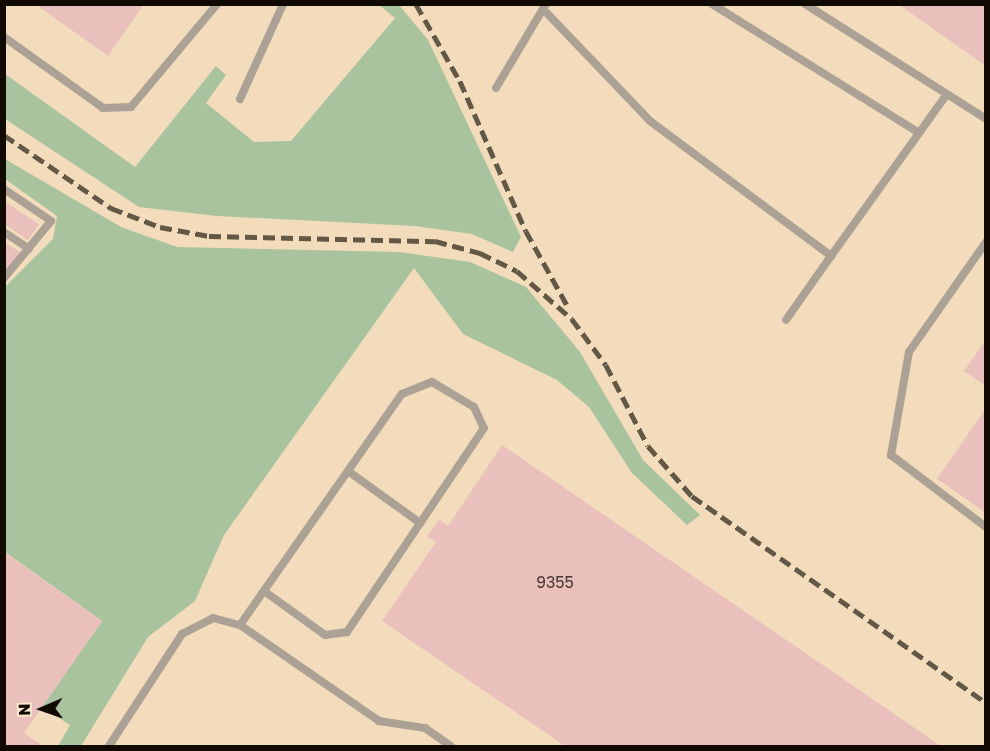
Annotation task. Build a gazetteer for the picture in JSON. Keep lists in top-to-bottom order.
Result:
{
  "house_numbers": ["9355"],
  "north": "left"
}
